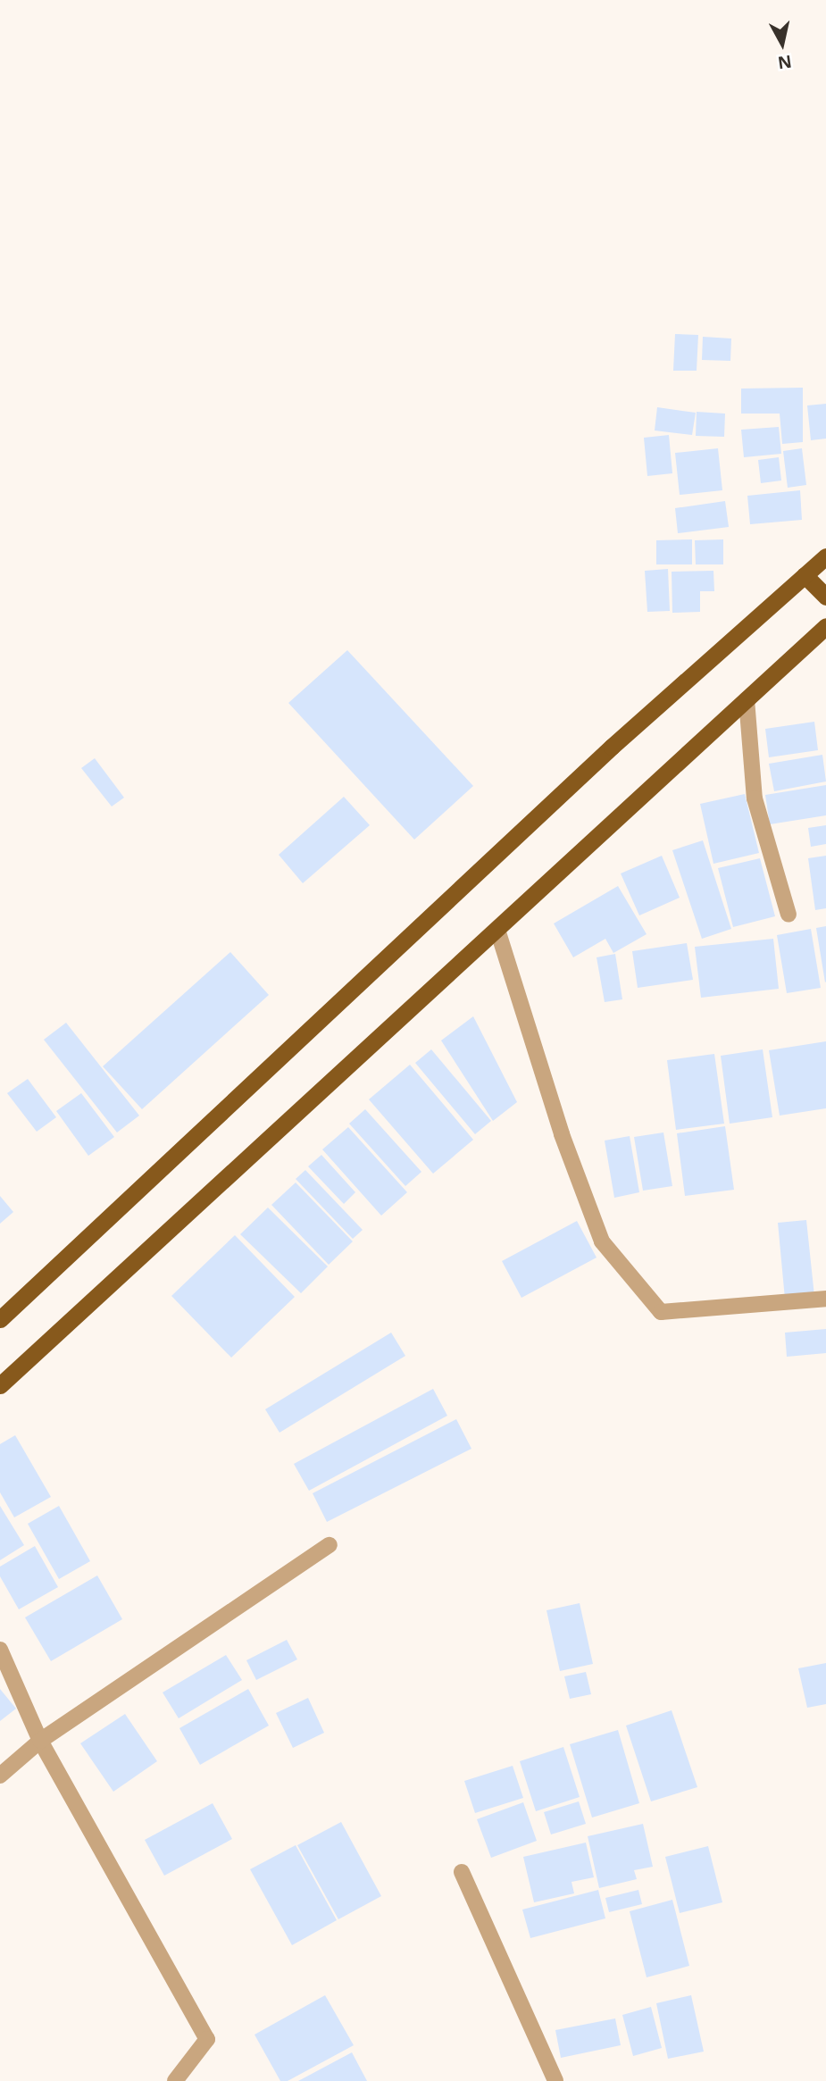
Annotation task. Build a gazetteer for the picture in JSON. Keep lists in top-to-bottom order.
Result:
{
  "north": "bottom"
}
